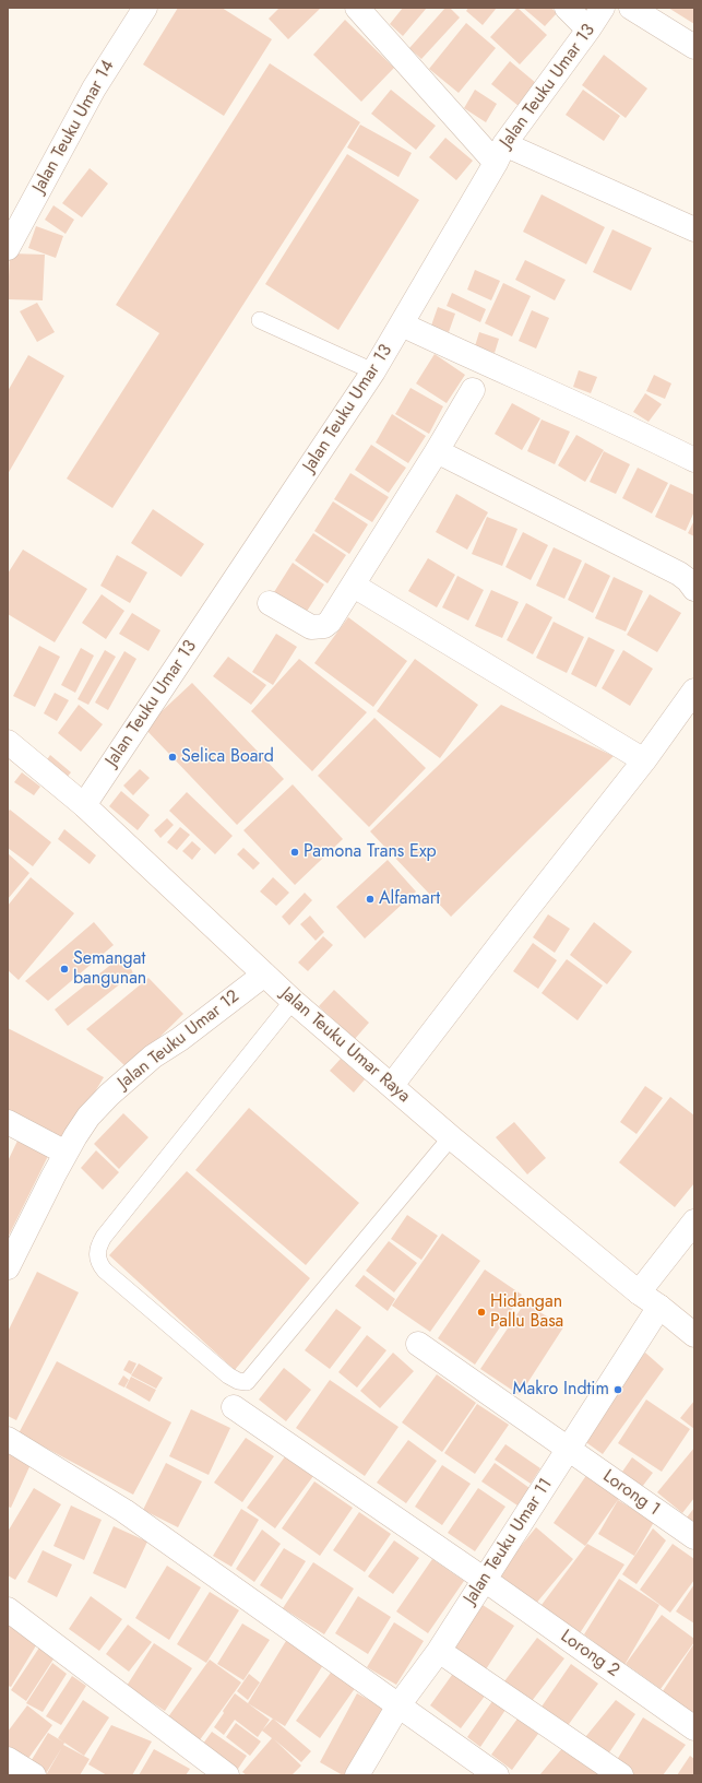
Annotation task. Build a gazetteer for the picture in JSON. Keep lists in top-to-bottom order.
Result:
{
  "streets": {
    "street": [
      "Jalan Teuku Umar 13",
      "Jalan Teuku Umar 14",
      "Jalan Teuku Umar 12",
      "Jalan Teuku Umar Raya",
      "Lorong 1",
      "Jalan Teuku Umar 11",
      "Lorong 2"
    ]
  },
  "crossings": [
    ["Jalan Teuku Umar 13", "Jalan Teuku Umar Raya"],
    ["Jalan Teuku Umar 12", "Jalan Teuku Umar Raya"],
    ["Jalan Teuku Umar Raya", "Jalan Teuku Umar 11"],
    ["Lorong 1", "Jalan Teuku Umar 11"],
    ["Jalan Teuku Umar 11", "Lorong 2"]
  ],
  "places": [
    "Selica Board",
    "Pamona Trans Exp",
    "Alfamart",
    "Semangat bangunan",
    "Hidangan Pallu Basa",
    "Makro Indtim"
  ]
}
